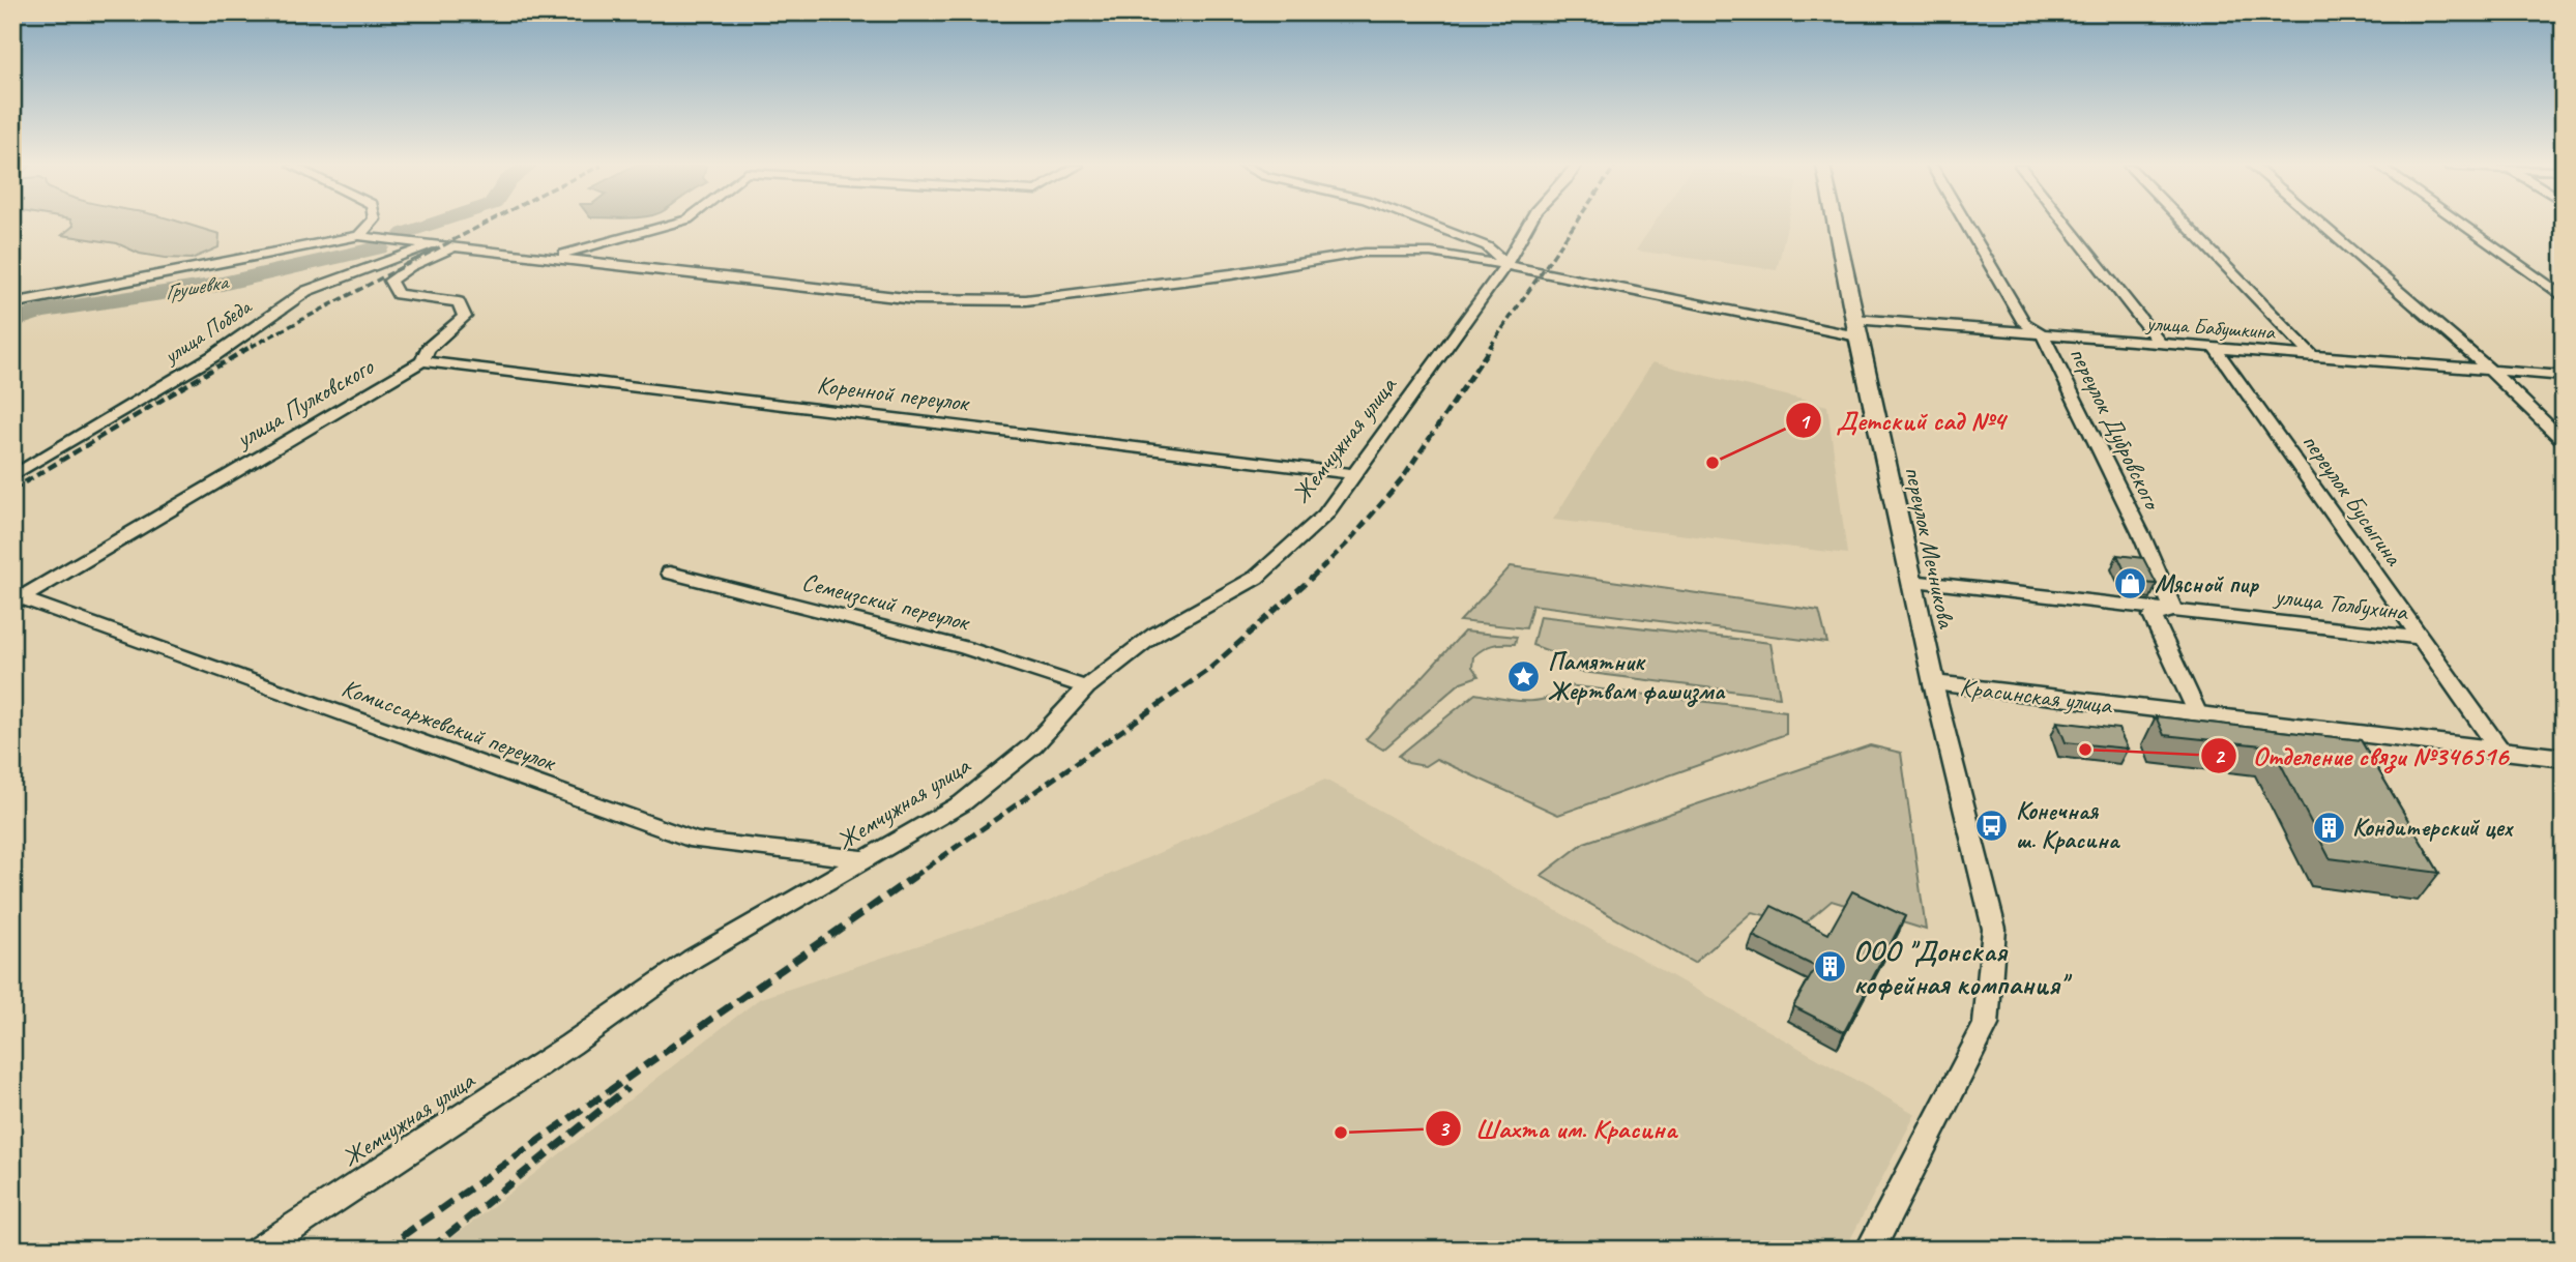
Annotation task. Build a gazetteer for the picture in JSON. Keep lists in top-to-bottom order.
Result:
{
  "streets": {
    "street": [
      "улица Бабушкина",
      "улица Победа",
      "Коренной переулок",
      "улица Пулковского",
      "переулок Дубровского",
      "Жемчужная улица",
      "переулок Бусыгина",
      "переулок Мечникова",
      "Семеизский переулок",
      "улица Толбухина",
      "Красинская улица",
      "Комиссаржевский переулок"
    ]
  },
  "crossings": [
    ["улица Бабушкина", "улица Победа"],
    ["улица Бабушкина", "улица Пулковского"],
    ["улица Бабушкина", "переулок Дубровского"],
    ["улица Бабушкина", "Жемчужная улица"],
    ["улица Бабушкина", "переулок Бусыгина"],
    ["улица Бабушкина", "переулок Мечникова"],
    ["Коренной переулок", "улица Пулковского"],
    ["Коренной переулок", "Жемчужная улица"],
    ["улица Пулковского", "Комиссаржевский переулок"],
    ["переулок Дубровского", "улица Толбухина"],
    ["Жемчужная улица", "Семеизский переулок"],
    ["Жемчужная улица", "Комиссаржевский переулок"],
    ["переулок Бусыгина", "улица Толбухина"],
    ["переулок Бусыгина", "Красинская улица"],
    ["переулок Мечникова", "улица Толбухина"],
    ["переулок Мечникова", "Красинская улица"]
  ],
  "water": ["Грушевка"],
  "places": {
    "other": ["Детский сад №4", "Отделение связи №346516", "Шахта им. Красина"],
    "shop": ["Мясной пир"],
    "place": ["Памятник Жертвам фашизма"],
    "bus stop": ["Конечная ш. Красина"],
    "building": ["Кондитерский цех", "ООО \"Донская кофейная компания\""]
  }
}
